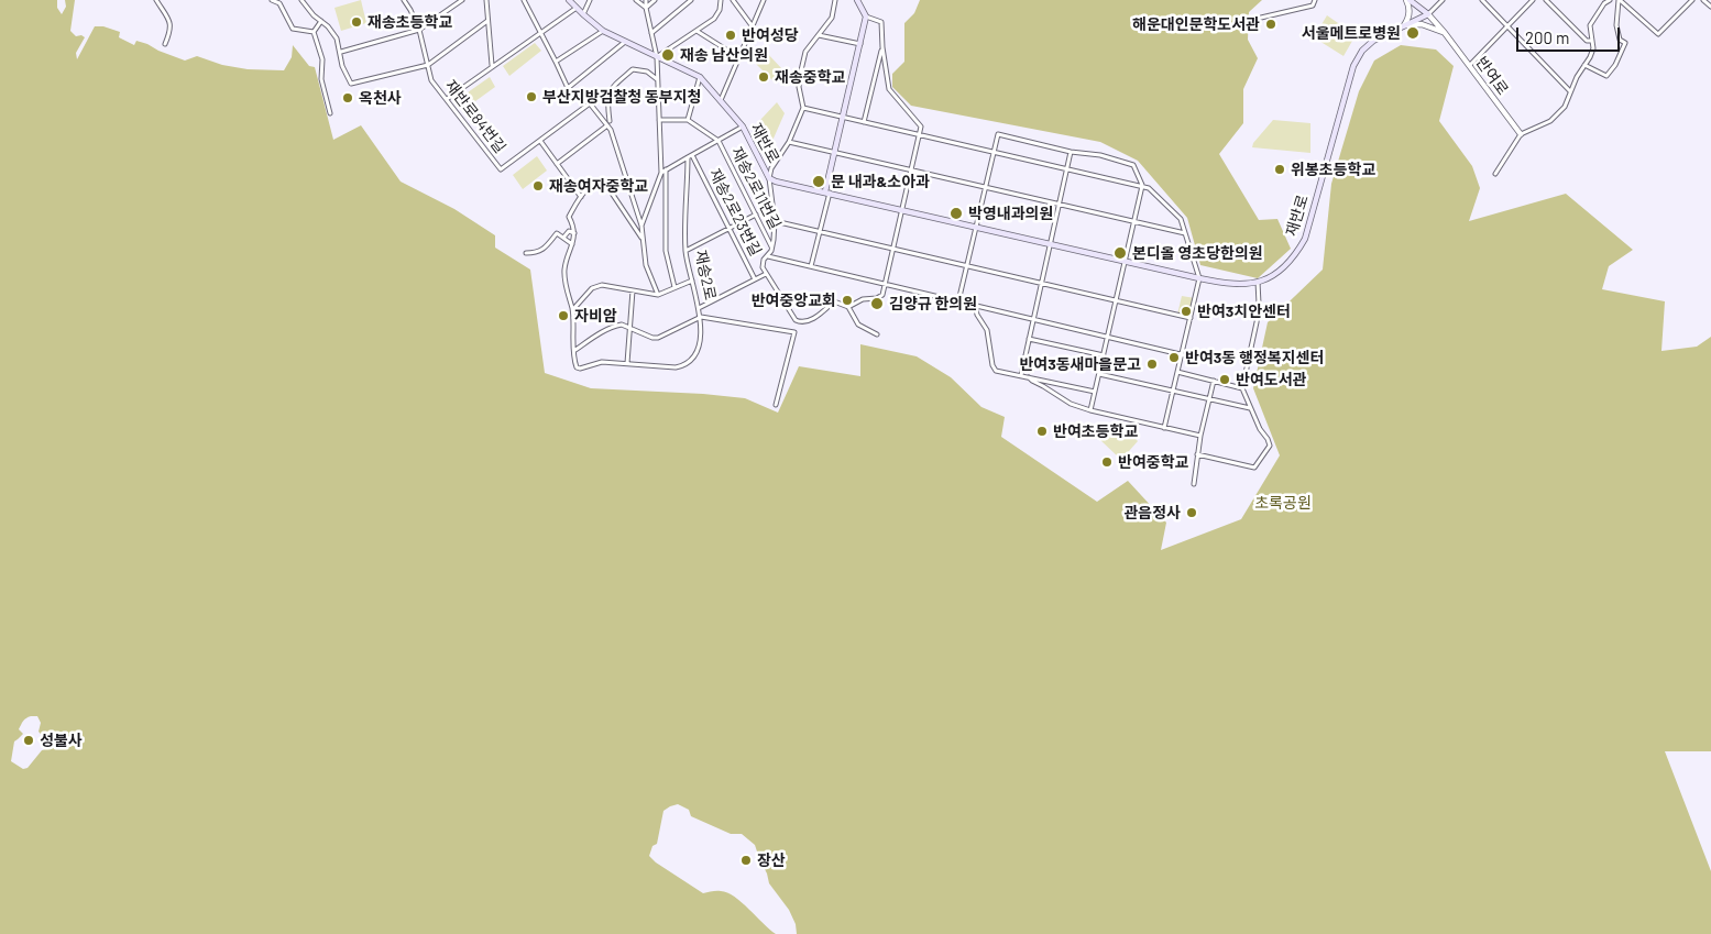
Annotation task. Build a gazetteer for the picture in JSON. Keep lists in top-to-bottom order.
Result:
{
  "streets": {
    "main road": ["반여로", "재반로"],
    "street": [
      "재반로84번길",
      "재송2로11번길",
      "재송2로23번길",
      "재송2로"
    ]
  },
  "crossings": [
    ["반여로", "재반로"],
    ["재송2로23번길", "재송2로"]
  ],
  "parks": ["초록공원"],
  "places": [
    "재송초등학교",
    "해운대인문학도서관",
    "서울메트로병원",
    "반여성당",
    "재송 남산의원",
    "재송중학교",
    "부산지방검찰청 동부지청",
    "옥천사",
    "위봉초등학교",
    "문 내과&소아과",
    "재송여자중학교",
    "박영내과의원",
    "본디올 영초당한의원",
    "반여중앙교회",
    "김양규 한의원",
    "반여3치안센터",
    "자비암",
    "반여3동 행정복지센터",
    "반여3동새마을문고",
    "반여도서관",
    "반여초등학교",
    "반여중학교",
    "관음정사",
    "성불사",
    "장산"
  ],
  "scale_bar": "200 m"
}
